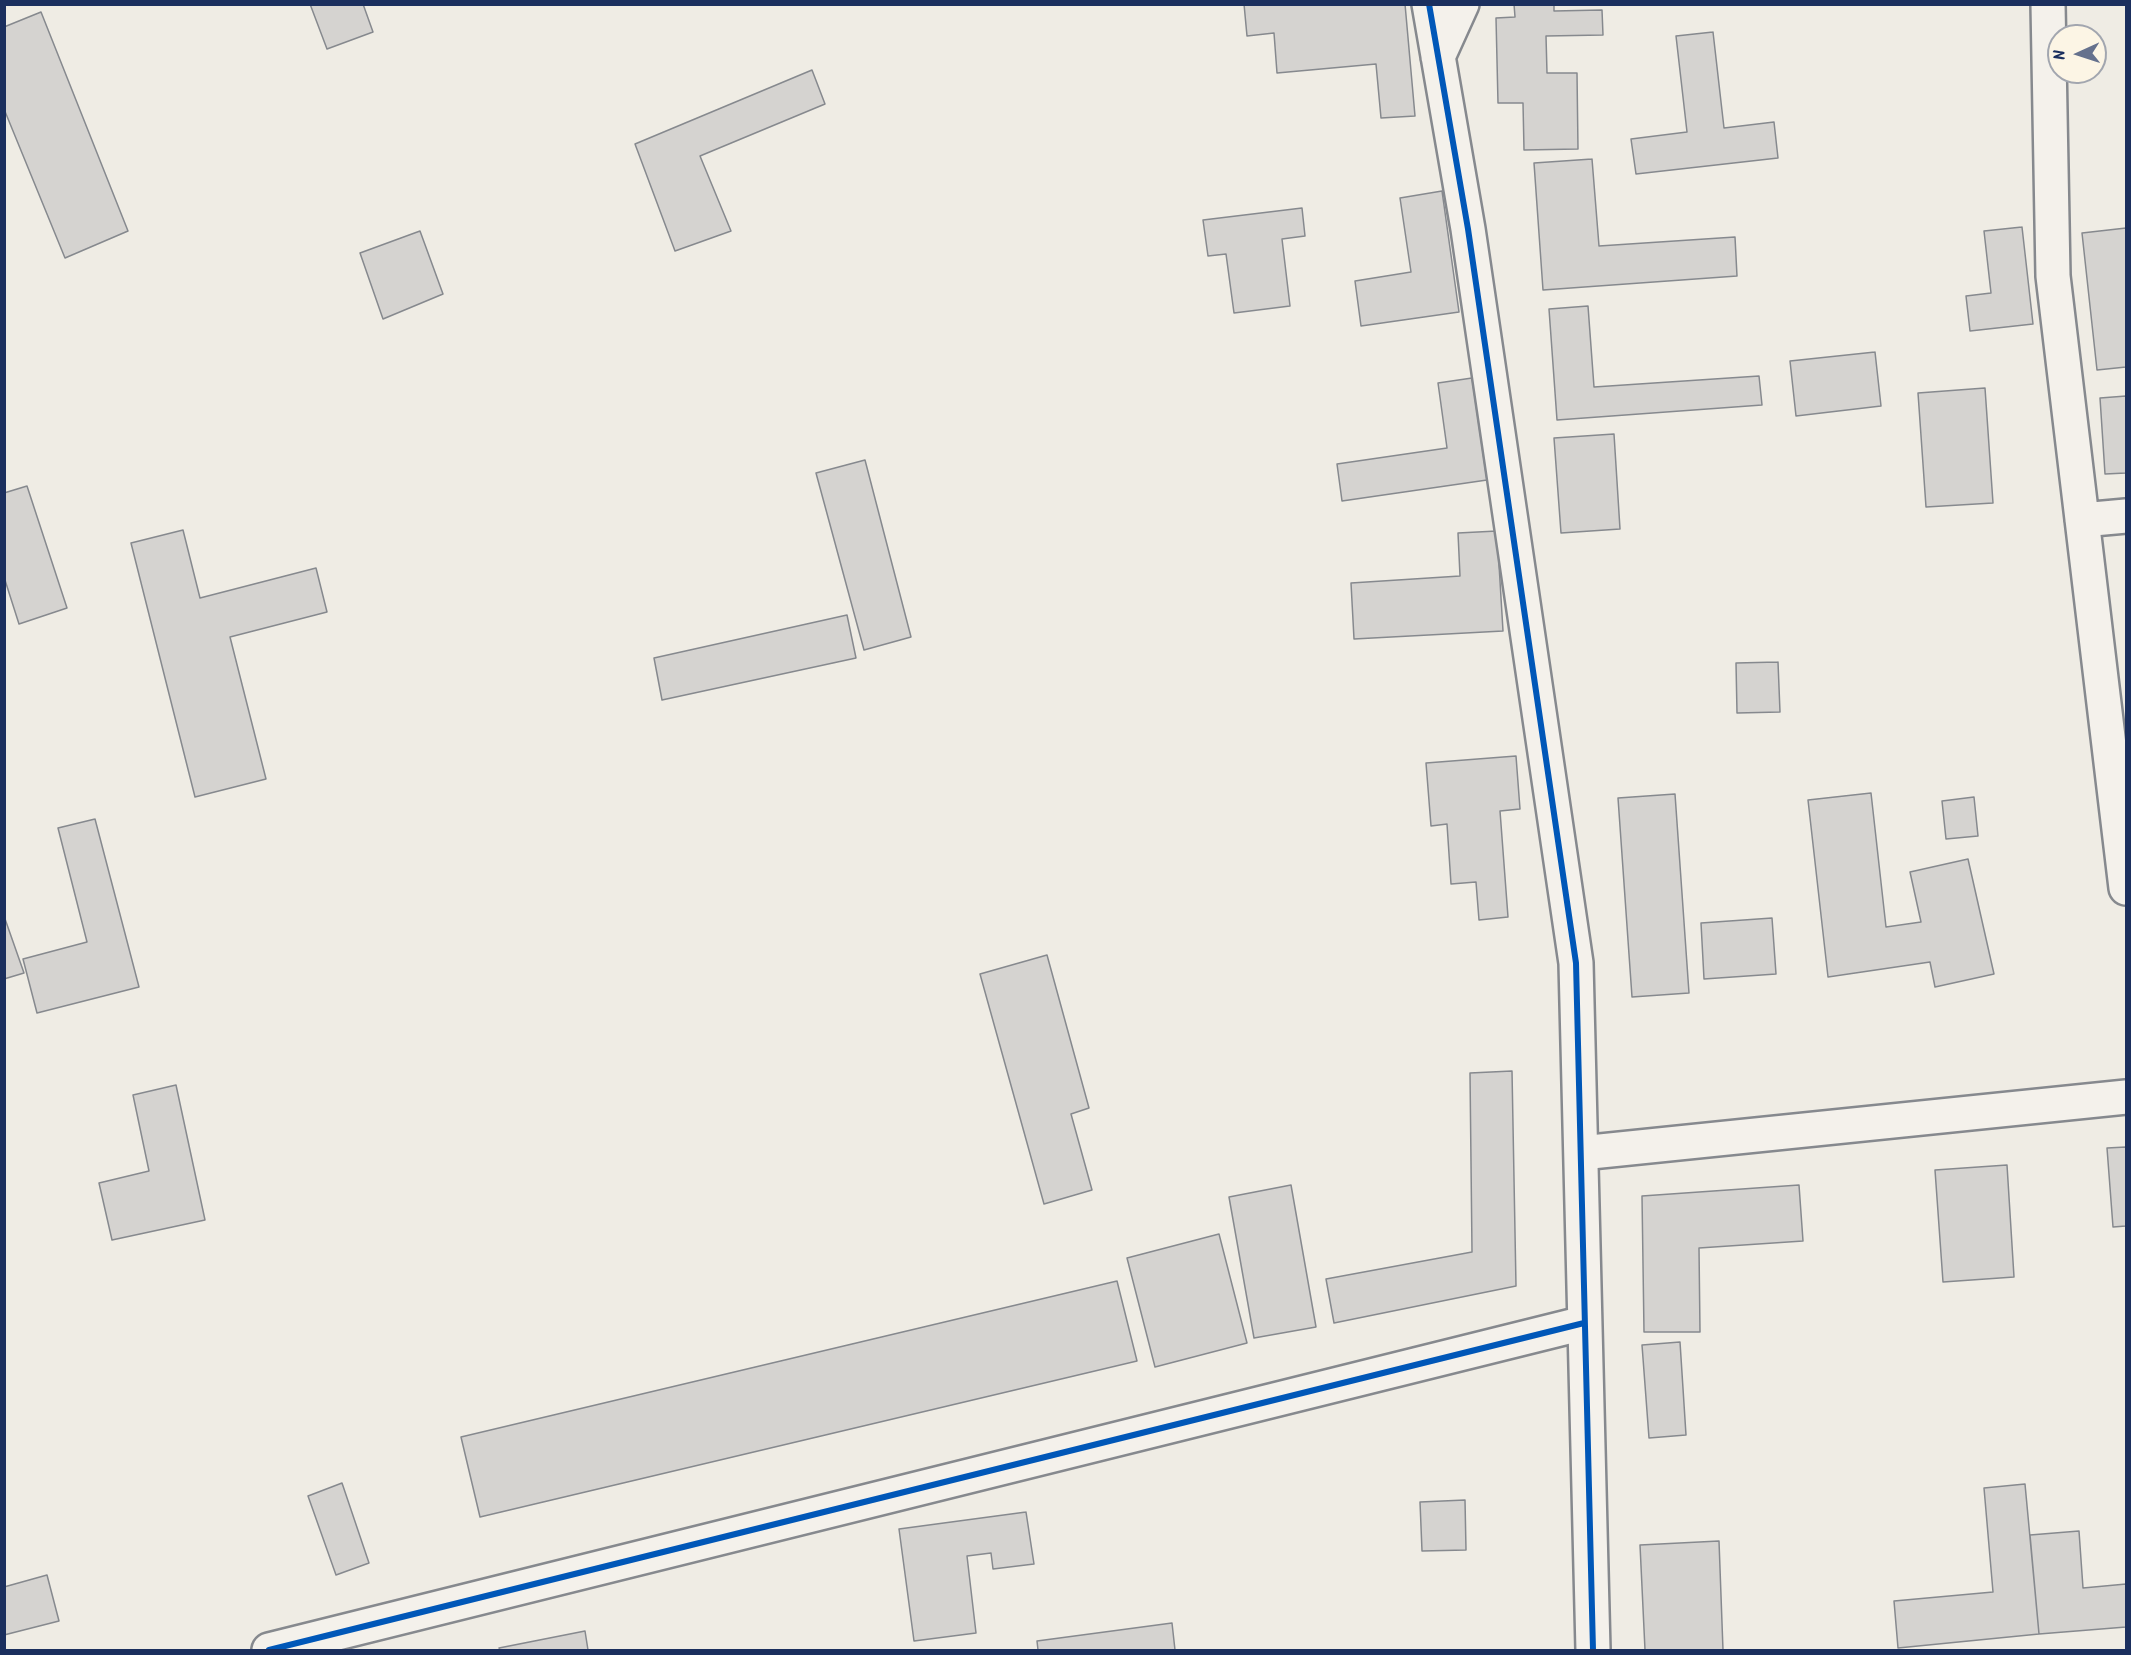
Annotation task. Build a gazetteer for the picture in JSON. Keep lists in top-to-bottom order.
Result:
{
  "north": "left"
}
